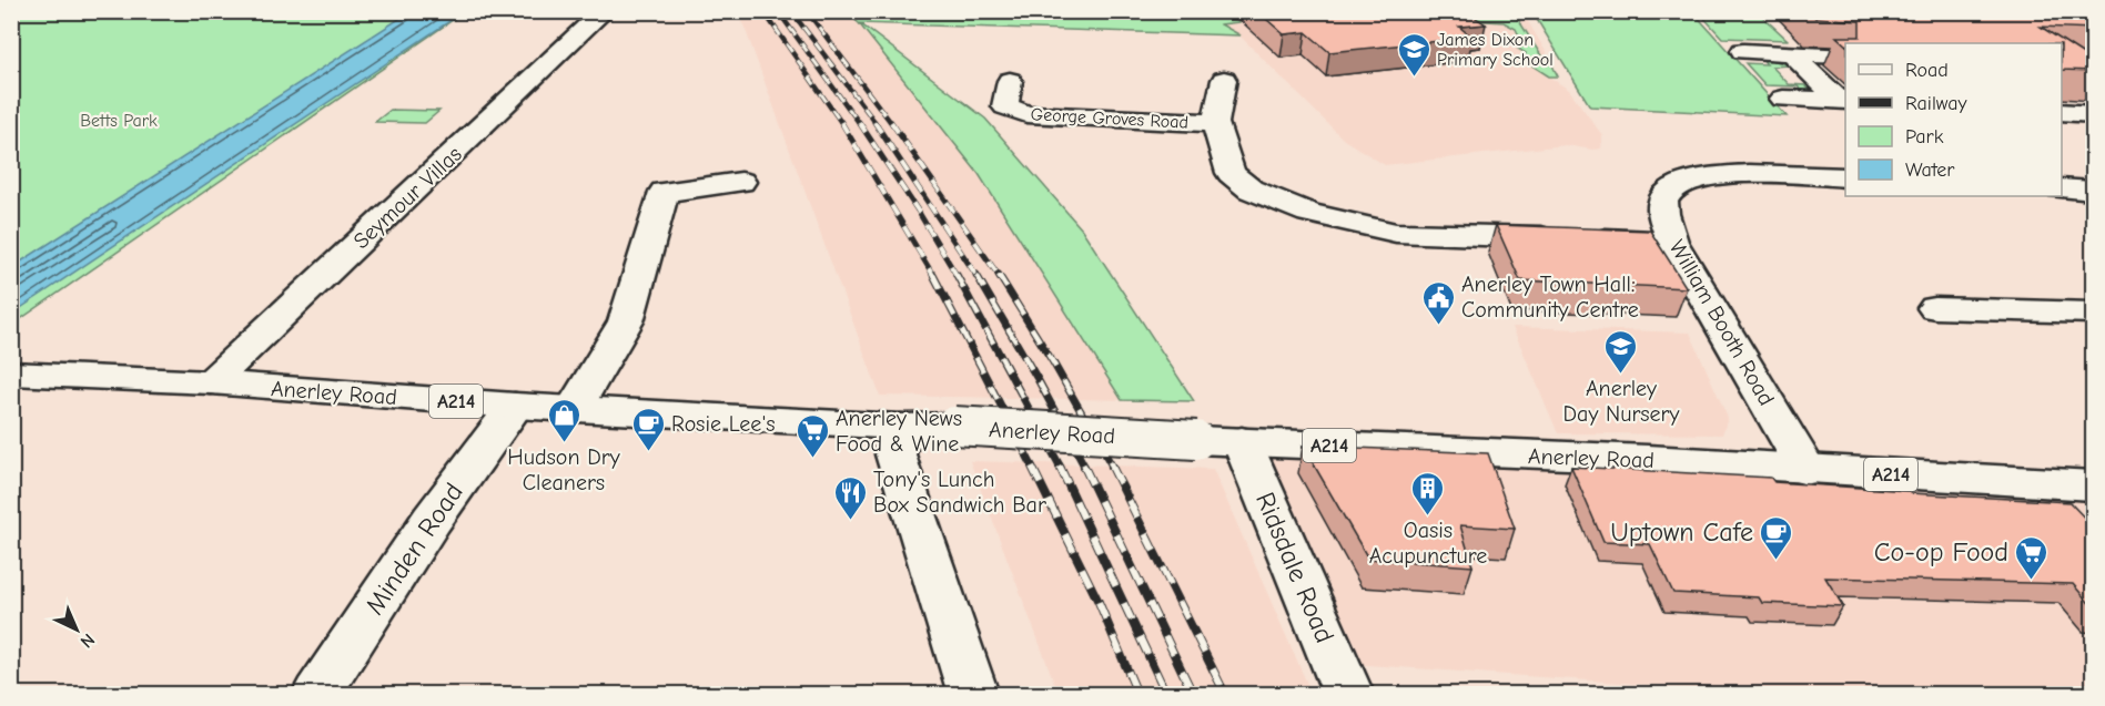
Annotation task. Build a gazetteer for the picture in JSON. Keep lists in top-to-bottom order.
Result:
{
  "streets": {
    "street": [
      "George Groves Road",
      "Seymour Villas",
      "William Booth Road",
      "Anerley Road",
      "A214",
      "Minden Road",
      "Ridsdale Road"
    ]
  },
  "crossings": [
    ["George Groves Road", "William Booth Road"],
    ["Seymour Villas", "Anerley Road"],
    ["William Booth Road", "Anerley Road"],
    ["Anerley Road", "Minden Road"],
    ["Anerley Road", "Ridsdale Road"]
  ],
  "parks": ["Betts Park"],
  "places": {
    "school or university": ["James Dixon Primary School", "Anerley Day Nursery"],
    "public building": ["Anerley Town Hall: Community Centre"],
    "shop": ["Hudson Dry Cleaners"],
    "cafe": ["Rosie Lee's", "Uptown Cafe"],
    "supermarket": ["Anerley News Food & Wine", "Co-op Food"],
    "building": ["Oasis Acupuncture"],
    "restaurant": ["Tony's Lunch Box Sandwich Bar"]
  },
  "legend": [
    "Road",
    "Railway",
    "Park",
    "Water"
  ],
  "north": "bottom right"
}
